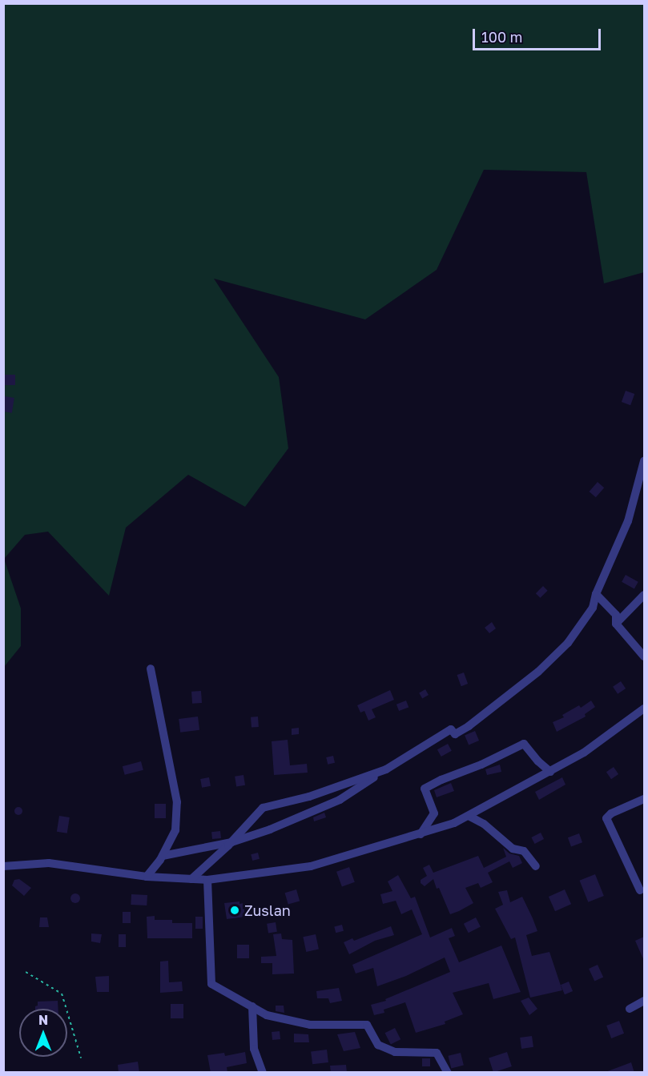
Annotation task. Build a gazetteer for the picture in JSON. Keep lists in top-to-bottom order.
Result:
{
  "places": ["Zuslan"],
  "scale_bar": "100 m",
  "north": "top"
}
